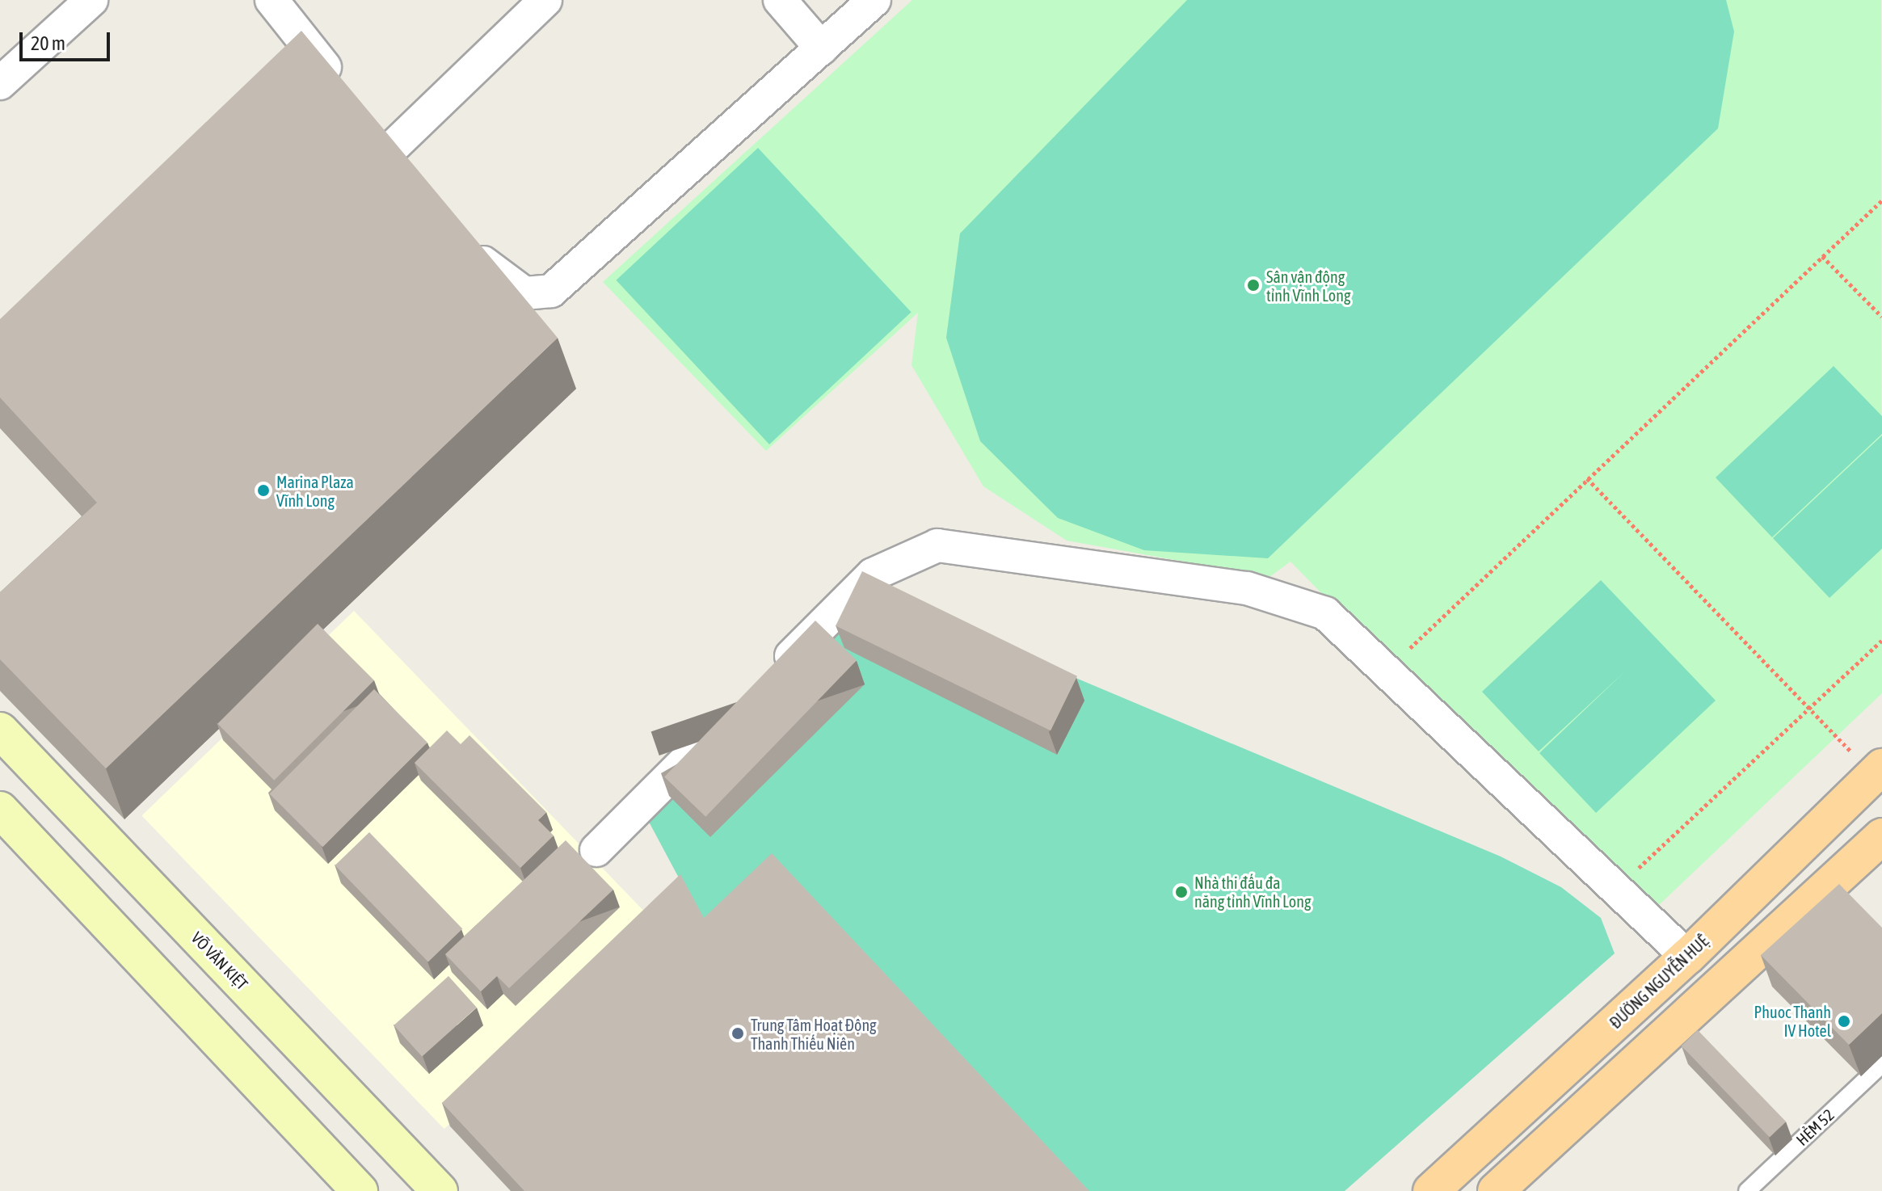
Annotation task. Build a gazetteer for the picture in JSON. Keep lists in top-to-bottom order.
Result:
{
  "streets": {
    "main road": ["VÕ VĂN KIỆT", "ĐƯỜNG NGUYỄN HUỆ"],
    "lane": ["HẺM 52"]
  },
  "places": [
    "Sân vận động tỉnh Vĩnh Long",
    "Marina Plaza Vĩnh Long",
    "Nhà thi đấu đa năng tỉnh Vĩnh Long",
    "Phuoc Thanh IV Hotel",
    "Trung Tâm Hoạt Động Thanh Thiếu Niên"
  ],
  "scale_bar": "20 m"
}
